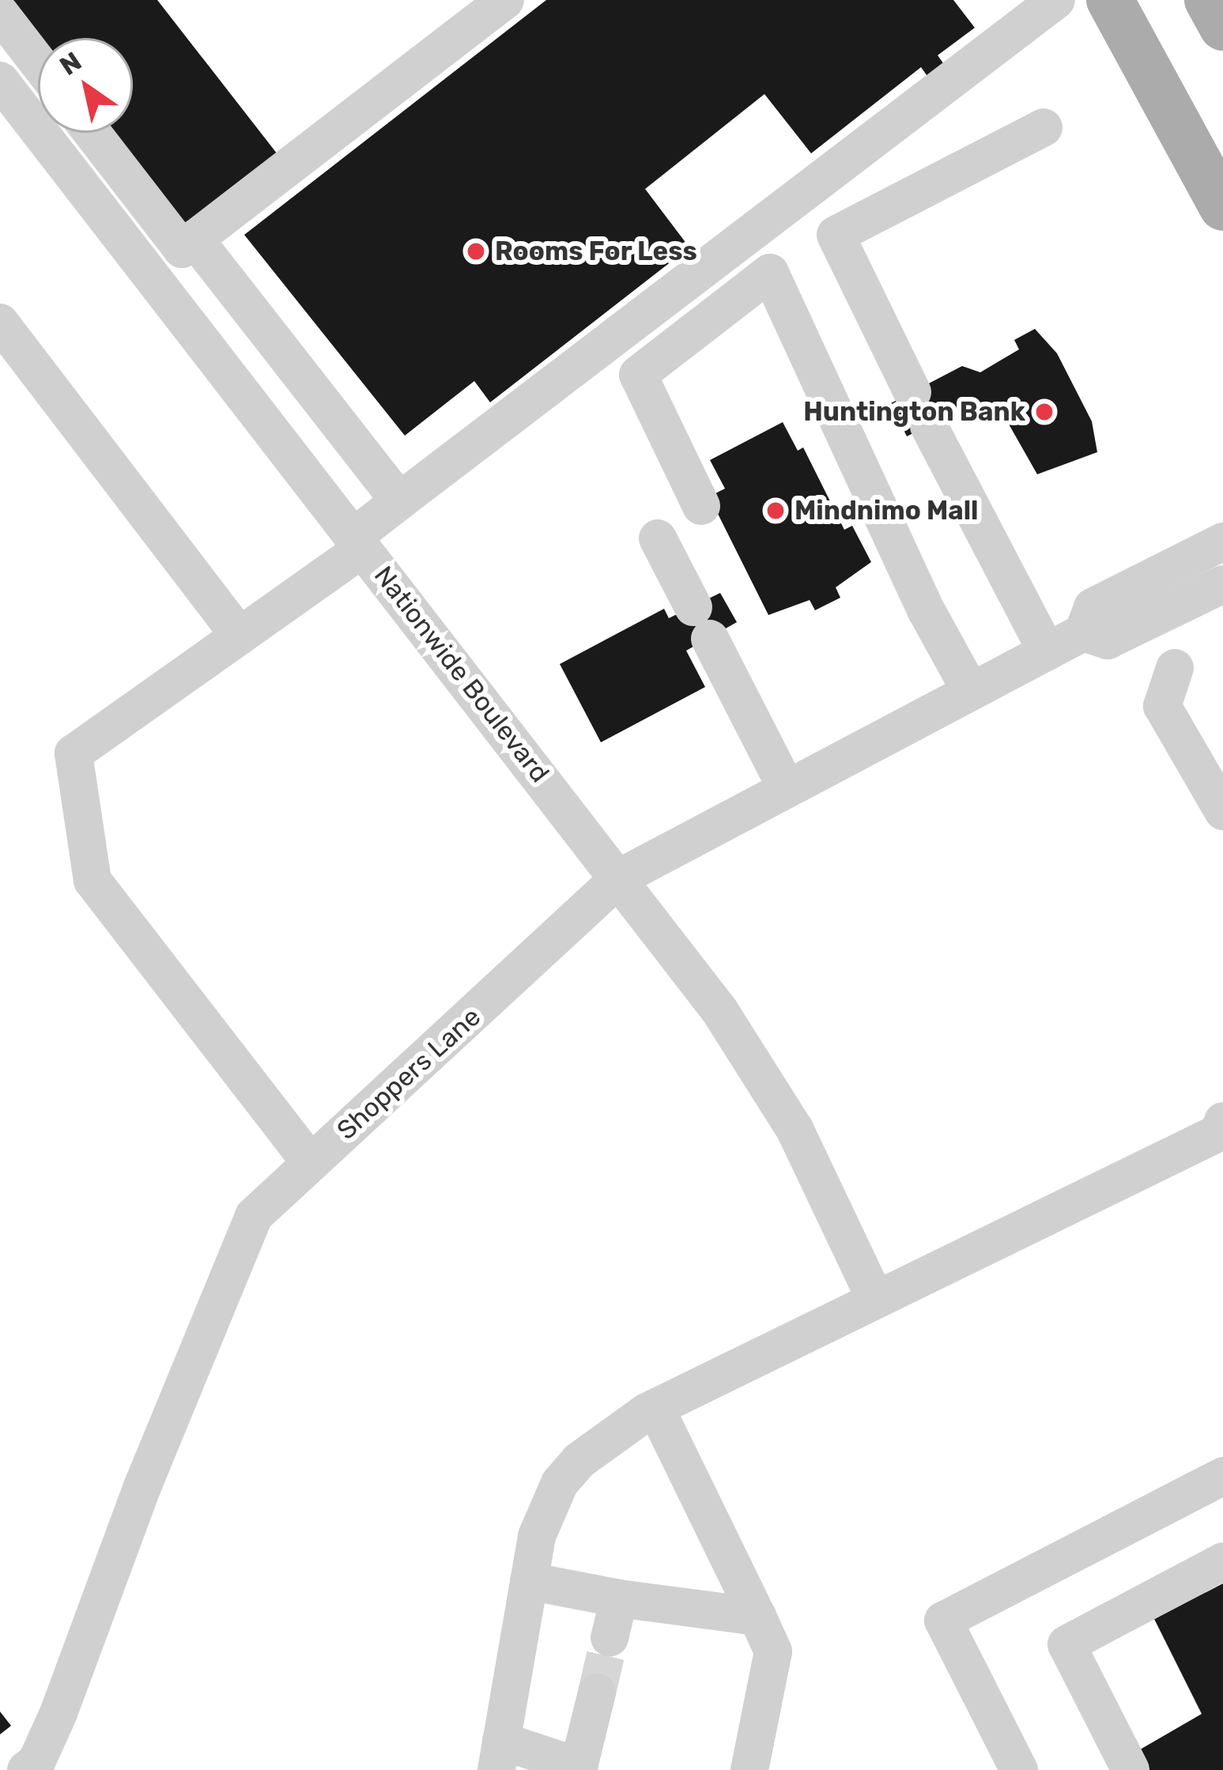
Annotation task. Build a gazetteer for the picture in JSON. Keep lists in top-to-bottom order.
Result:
{
  "streets": {
    "lane": ["Nationwide Boulevard", "Shoppers Lane"]
  },
  "crossings": [
    ["Nationwide Boulevard", "Shoppers Lane"]
  ],
  "places": ["Rooms For Less", "Huntington Bank", "Mindnimo Mall"],
  "north": "top left"
}
